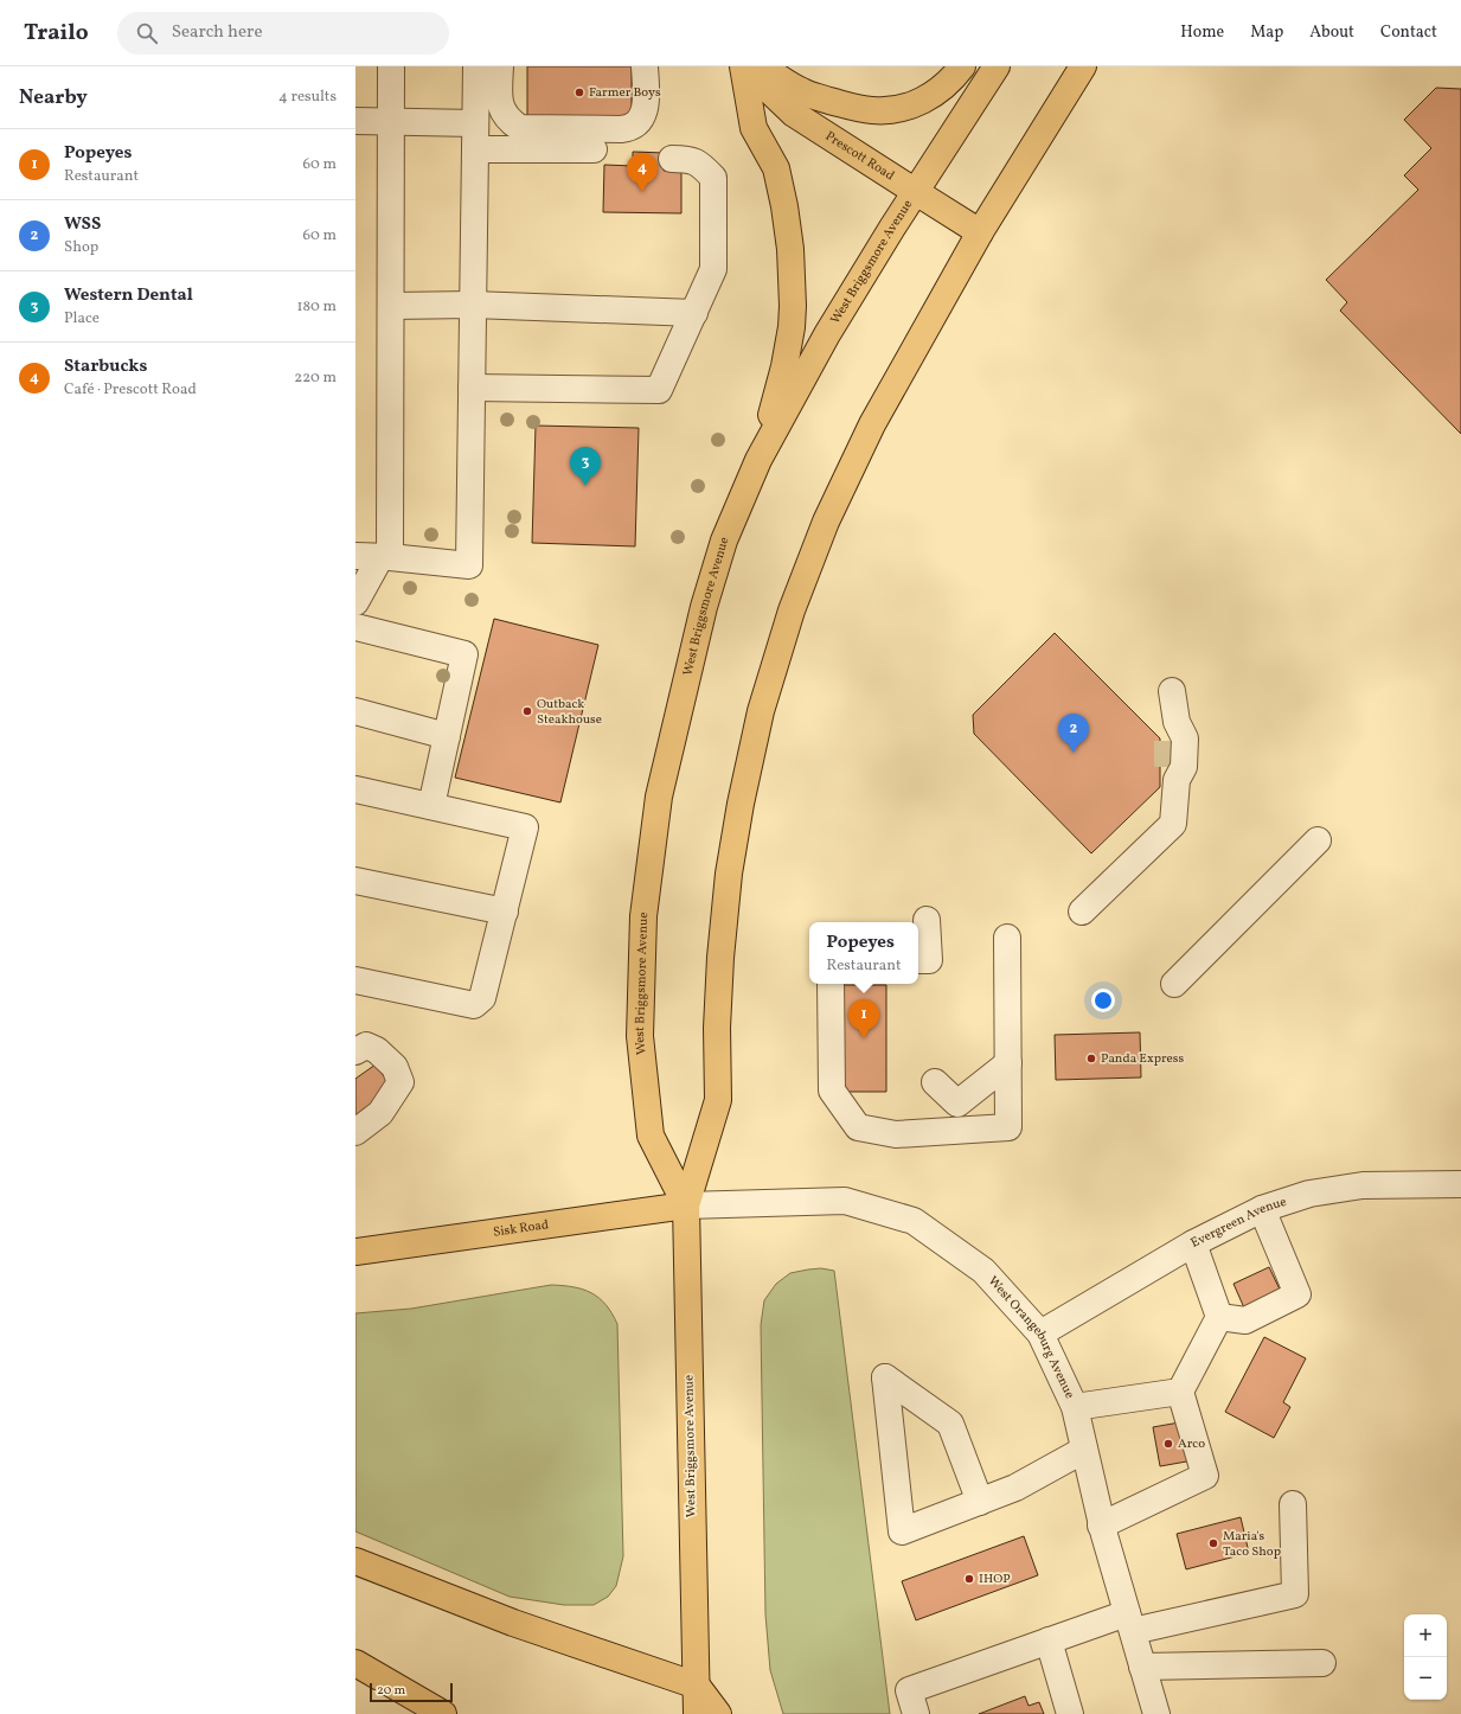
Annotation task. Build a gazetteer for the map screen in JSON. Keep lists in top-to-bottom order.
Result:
{
  "streets": {
    "main road": ["Prescott Road", "West Briggsmore Avenue", "Sisk Road"],
    "street": ["Evergreen Avenue", "West Orangeburg Avenue"]
  },
  "crossings": [
    ["Prescott Road", "West Briggsmore Avenue"],
    ["West Briggsmore Avenue", "Sisk Road"],
    ["West Briggsmore Avenue", "West Orangeburg Avenue"],
    ["Evergreen Avenue", "West Orangeburg Avenue"],
    ["Sisk Road", "West Orangeburg Avenue"]
  ],
  "places": [
    "Farmer Boys",
    "Outback Steakhouse",
    "Panda Express",
    "Arco",
    "Maria's Taco Shop",
    "IHOP"
  ],
  "scale_bar": "20 m",
  "page": {
    "header": "Trailo",
    "search": "Search here",
    "nav": [
      "Home",
      "Map",
      "About",
      "Contact"
    ],
    "heading": ["Nearby", "4 results"],
    "list": [
      {
        "mark": "1",
        "name": "Popeyes",
        "note": "Restaurant",
        "value": "60 m"
      },
      {
        "mark": "2",
        "name": "WSS",
        "note": "Shop",
        "value": "60 m"
      },
      {
        "mark": "3",
        "name": "Western Dental",
        "note": "Place",
        "value": "180 m"
      },
      {
        "mark": "4",
        "name": "Starbucks",
        "note": "Café · Prescott Road",
        "value": "220 m"
      }
    ],
    "pins": [
      "4",
      "3",
      "2",
      "1"
    ],
    "popup": ["Popeyes", "Restaurant"],
    "map_buttons": ["+", "−"],
    "scale": "20 m"
  }
}
